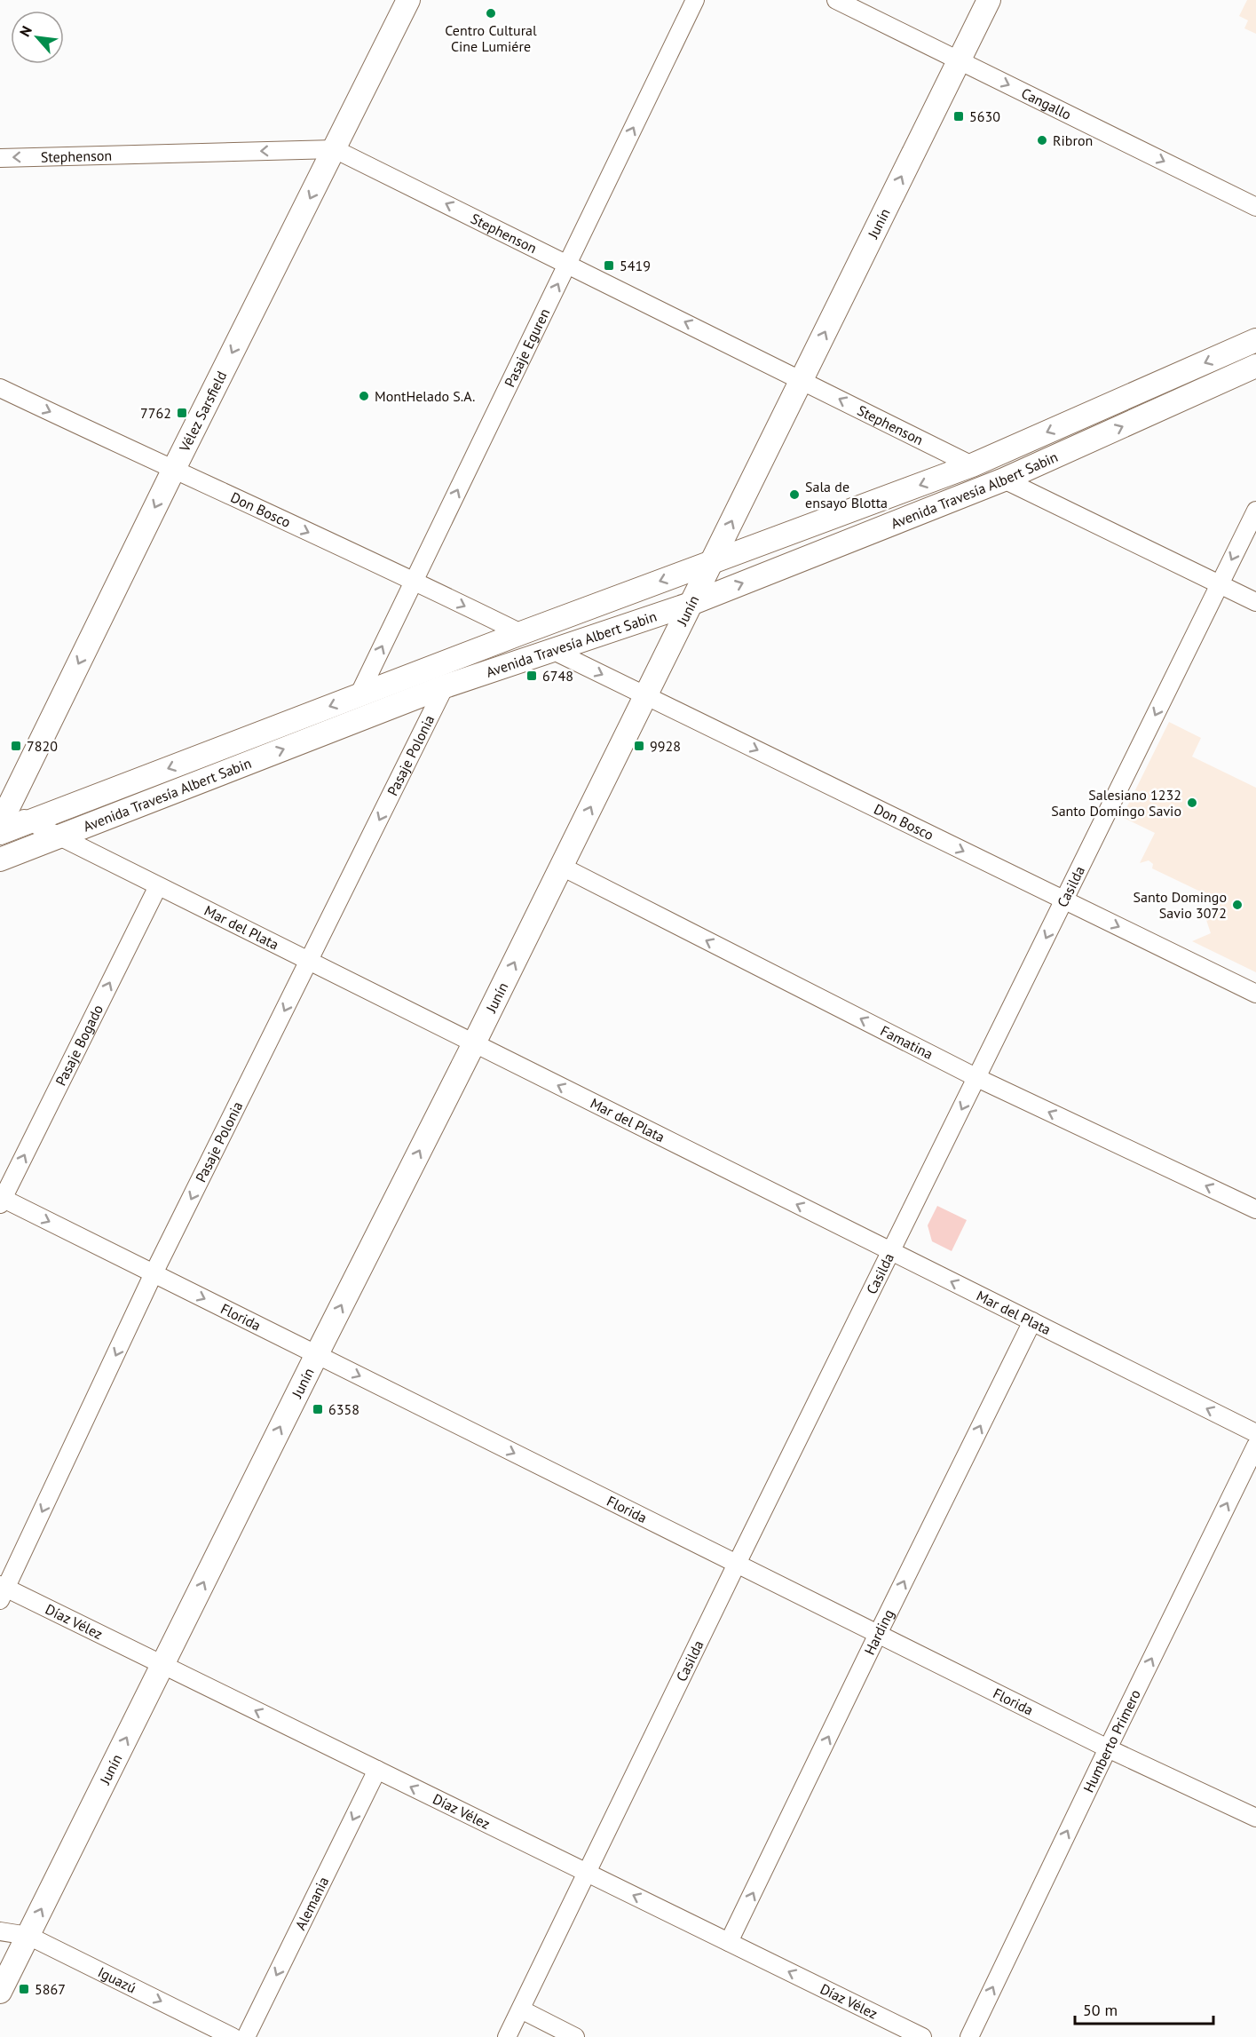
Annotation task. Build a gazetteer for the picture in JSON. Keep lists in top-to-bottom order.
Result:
{
  "streets": {
    "main road": ["Junín", "Vélez Sarsfield", "Avenida Travesía Albert Sabin"],
    "street": [
      "Cangallo",
      "Stephenson",
      "Pasaje Eguren",
      "Don Bosco",
      "Pasaje Polonia",
      "Casilda",
      "Mar del Plata",
      "Famatina",
      "Pasaje Bogado",
      "Florida",
      "Díaz Vélez",
      "Harding",
      "Humberto Primero",
      "Alemania",
      "Iguazú"
    ]
  },
  "crossings": [
    ["Cangallo", "Junín"],
    ["Stephenson", "Junín"],
    ["Stephenson", "Pasaje Eguren"],
    ["Stephenson", "Vélez Sarsfield"],
    ["Stephenson", "Avenida Travesía Albert Sabin"],
    ["Junín", "Avenida Travesía Albert Sabin"],
    ["Junín", "Don Bosco"],
    ["Junín", "Mar del Plata"],
    ["Junín", "Famatina"],
    ["Junín", "Florida"],
    ["Junín", "Díaz Vélez"],
    ["Junín", "Iguazú"],
    ["Pasaje Eguren", "Avenida Travesía Albert Sabin"],
    ["Pasaje Eguren", "Don Bosco"],
    ["Vélez Sarsfield", "Don Bosco"],
    ["Vélez Sarsfield", "Mar del Plata"],
    ["Avenida Travesía Albert Sabin", "Don Bosco"],
    ["Avenida Travesía Albert Sabin", "Pasaje Polonia"],
    ["Avenida Travesía Albert Sabin", "Mar del Plata"],
    ["Don Bosco", "Casilda"],
    ["Pasaje Polonia", "Mar del Plata"],
    ["Pasaje Polonia", "Florida"],
    ["Pasaje Polonia", "Díaz Vélez"],
    ["Casilda", "Mar del Plata"],
    ["Casilda", "Famatina"],
    ["Casilda", "Florida"],
    ["Casilda", "Díaz Vélez"],
    ["Mar del Plata", "Pasaje Bogado"],
    ["Mar del Plata", "Harding"],
    ["Pasaje Bogado", "Florida"],
    ["Florida", "Harding"],
    ["Florida", "Humberto Primero"],
    ["Díaz Vélez", "Harding"],
    ["Díaz Vélez", "Alemania"]
  ],
  "one_way": [
    "Cangallo",
    "Stephenson",
    "Junín",
    "Pasaje Eguren",
    "Vélez Sarsfield",
    "Don Bosco",
    "Pasaje Polonia",
    "Casilda",
    "Mar del Plata",
    "Famatina",
    "Pasaje Bogado",
    "Florida",
    "Díaz Vélez",
    "Harding",
    "Humberto Primero",
    "Alemania",
    "Iguazú"
  ],
  "places": {
    "other": [
      "Centro Cultural Cine Lumiére",
      "Ribron",
      "MontHelado S.A.",
      "Sala de ensayo Blotta",
      "Salesiano 1232 Santo Domingo Savio",
      "Santo Domingo Savio 3072"
    ],
    "transit": [
      "5630",
      "5419",
      "7762",
      "6748",
      "7820",
      "9928",
      "6358",
      "5867"
    ]
  },
  "scale_bar": "50 m",
  "north": "top left"
}
